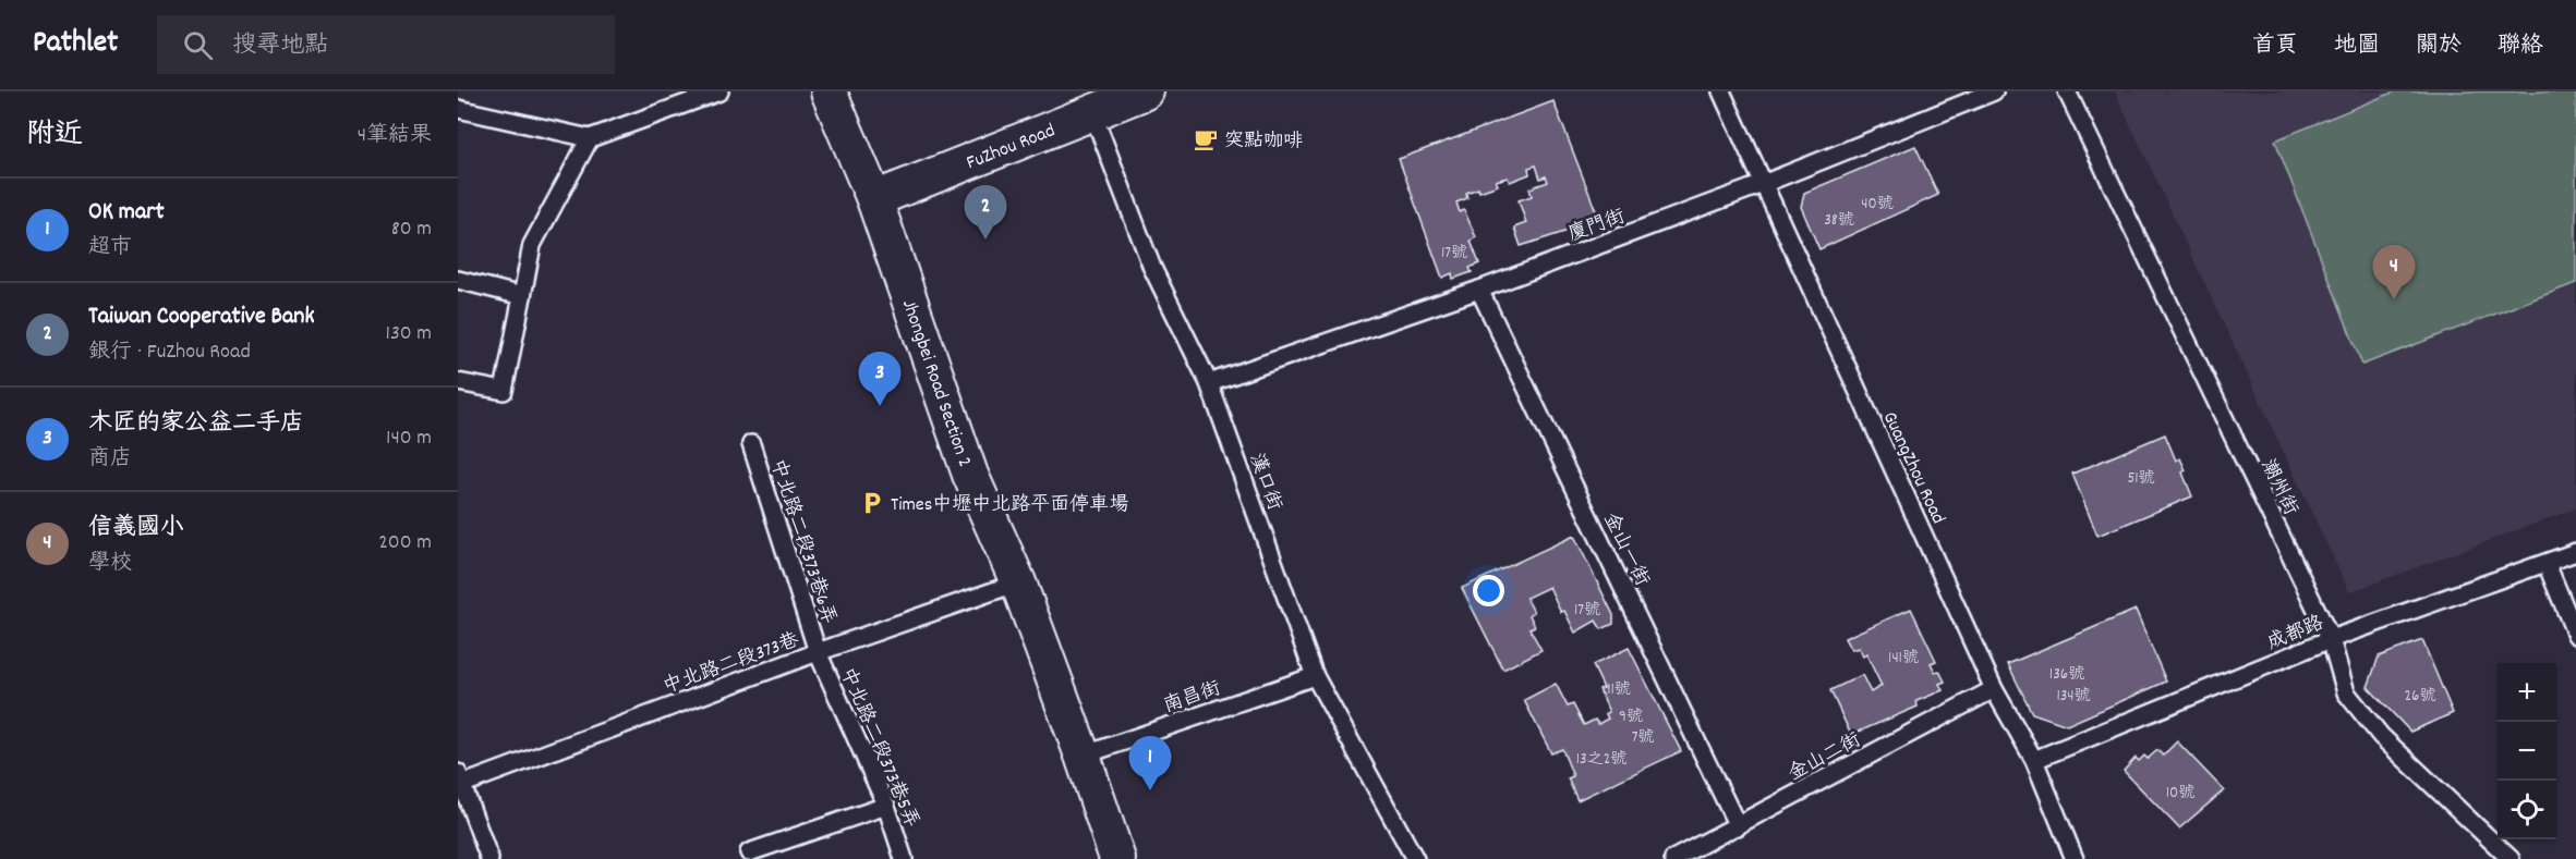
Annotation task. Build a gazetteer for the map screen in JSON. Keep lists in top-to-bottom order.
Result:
{
  "streets": {
    "street": ["FuZhou Road", "Jhongbei Road Section 2"],
    "lane": [
      "廈門街",
      "GuangZhou Road",
      "漢口街",
      "潮州街",
      "中北路二段373巷6弄",
      "金山一街",
      "成都路",
      "中北路二段373巷",
      "南昌街",
      "中北路二段373巷5弄",
      "金山二街"
    ]
  },
  "crossings": [
    ["FuZhou Road", "Jhongbei Road Section 2"],
    ["FuZhou Road", "漢口街"],
    ["廈門街", "GuangZhou Road"],
    ["廈門街", "漢口街"],
    ["廈門街", "金山一街"],
    ["Jhongbei Road Section 2", "中北路二段373巷"],
    ["Jhongbei Road Section 2", "南昌街"],
    ["GuangZhou Road", "成都路"],
    ["GuangZhou Road", "金山二街"],
    ["漢口街", "南昌街"],
    ["潮州街", "成都路"],
    ["中北路二段373巷6弄", "中北路二段373巷"],
    ["中北路二段373巷6弄", "中北路二段373巷5弄"],
    ["金山一街", "金山二街"],
    ["中北路二段373巷", "中北路二段373巷5弄"]
  ],
  "places": {
    "cafe": ["突點咖啡"],
    "parking": ["Times中壢中北路平面停車場"]
  },
  "house_numbers": [
    "40號",
    "38號",
    "17號",
    "51號",
    "17號",
    "141號",
    "136號",
    "11號",
    "134號",
    "26號",
    "9號",
    "7號",
    "13之2號",
    "10號"
  ],
  "page": {
    "header": "Pathlet",
    "search": "搜尋地點",
    "nav": [
      "首頁",
      "地圖",
      "關於",
      "聯絡"
    ],
    "heading": ["附近", "4筆結果"],
    "list": [
      {
        "mark": "1",
        "name": "OK mart",
        "note": "超市",
        "value": "80 m"
      },
      {
        "mark": "2",
        "name": "Taiwan Cooperative Bank",
        "note": "銀行 · FuZhou Road",
        "value": "130 m"
      },
      {
        "mark": "3",
        "name": "木匠的家公益二手店",
        "note": "商店",
        "value": "140 m"
      },
      {
        "mark": "4",
        "name": "信義國小",
        "note": "學校",
        "value": "200 m"
      }
    ],
    "pins": [
      "2",
      "4",
      "3",
      "1"
    ],
    "map_buttons": ["+", "−"]
  }
}
